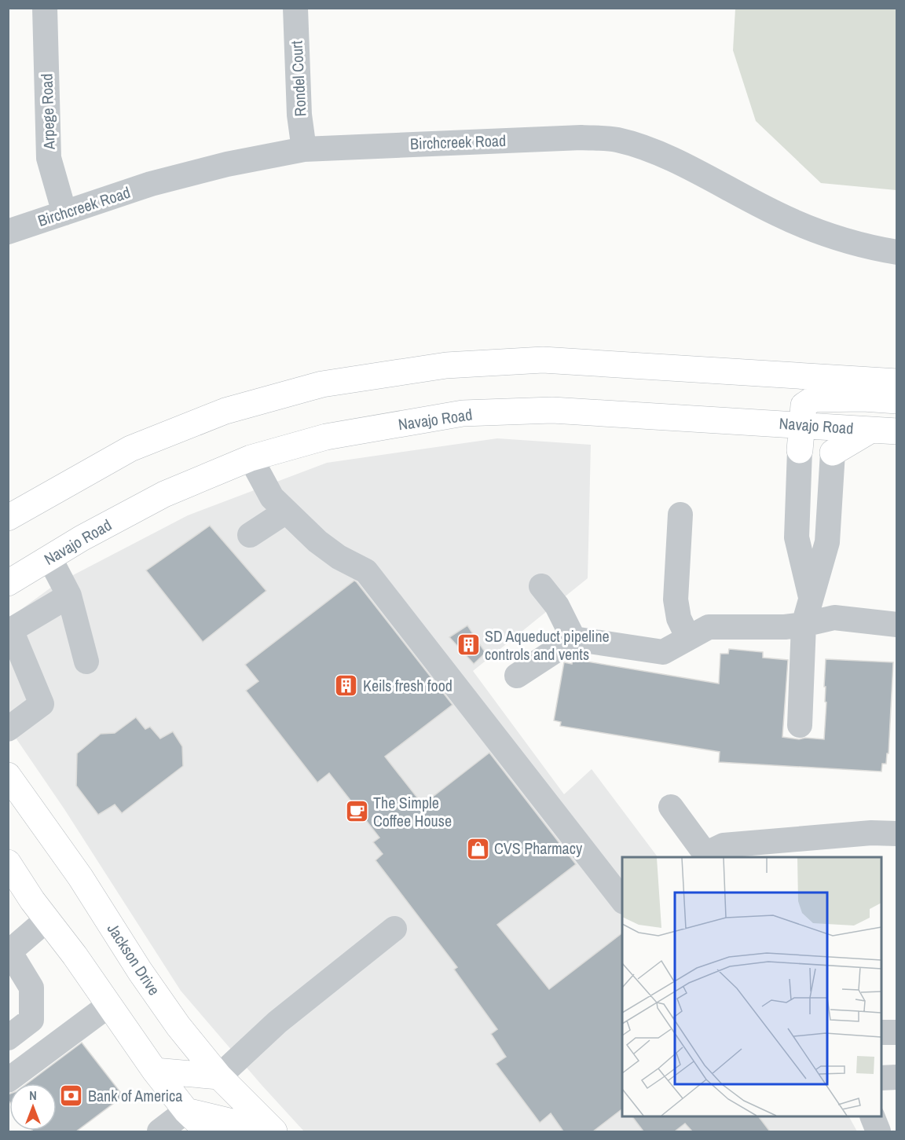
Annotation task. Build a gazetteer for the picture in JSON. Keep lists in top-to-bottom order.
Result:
{
  "streets": {
    "main road": ["Navajo Road", "Jackson Drive"],
    "street": ["Rondel Court", "Arpege Road", "Birchcreek Road"]
  },
  "crossings": [
    ["Rondel Court", "Birchcreek Road"],
    ["Arpege Road", "Birchcreek Road"]
  ],
  "places": {
    "building": ["SD Aqueduct pipeline controls and vents", "Keils fresh food"],
    "cafe": ["The Simple Coffee House"],
    "shop": ["CVS Pharmacy"],
    "bank": ["Bank of America"]
  },
  "north": "top"
}
